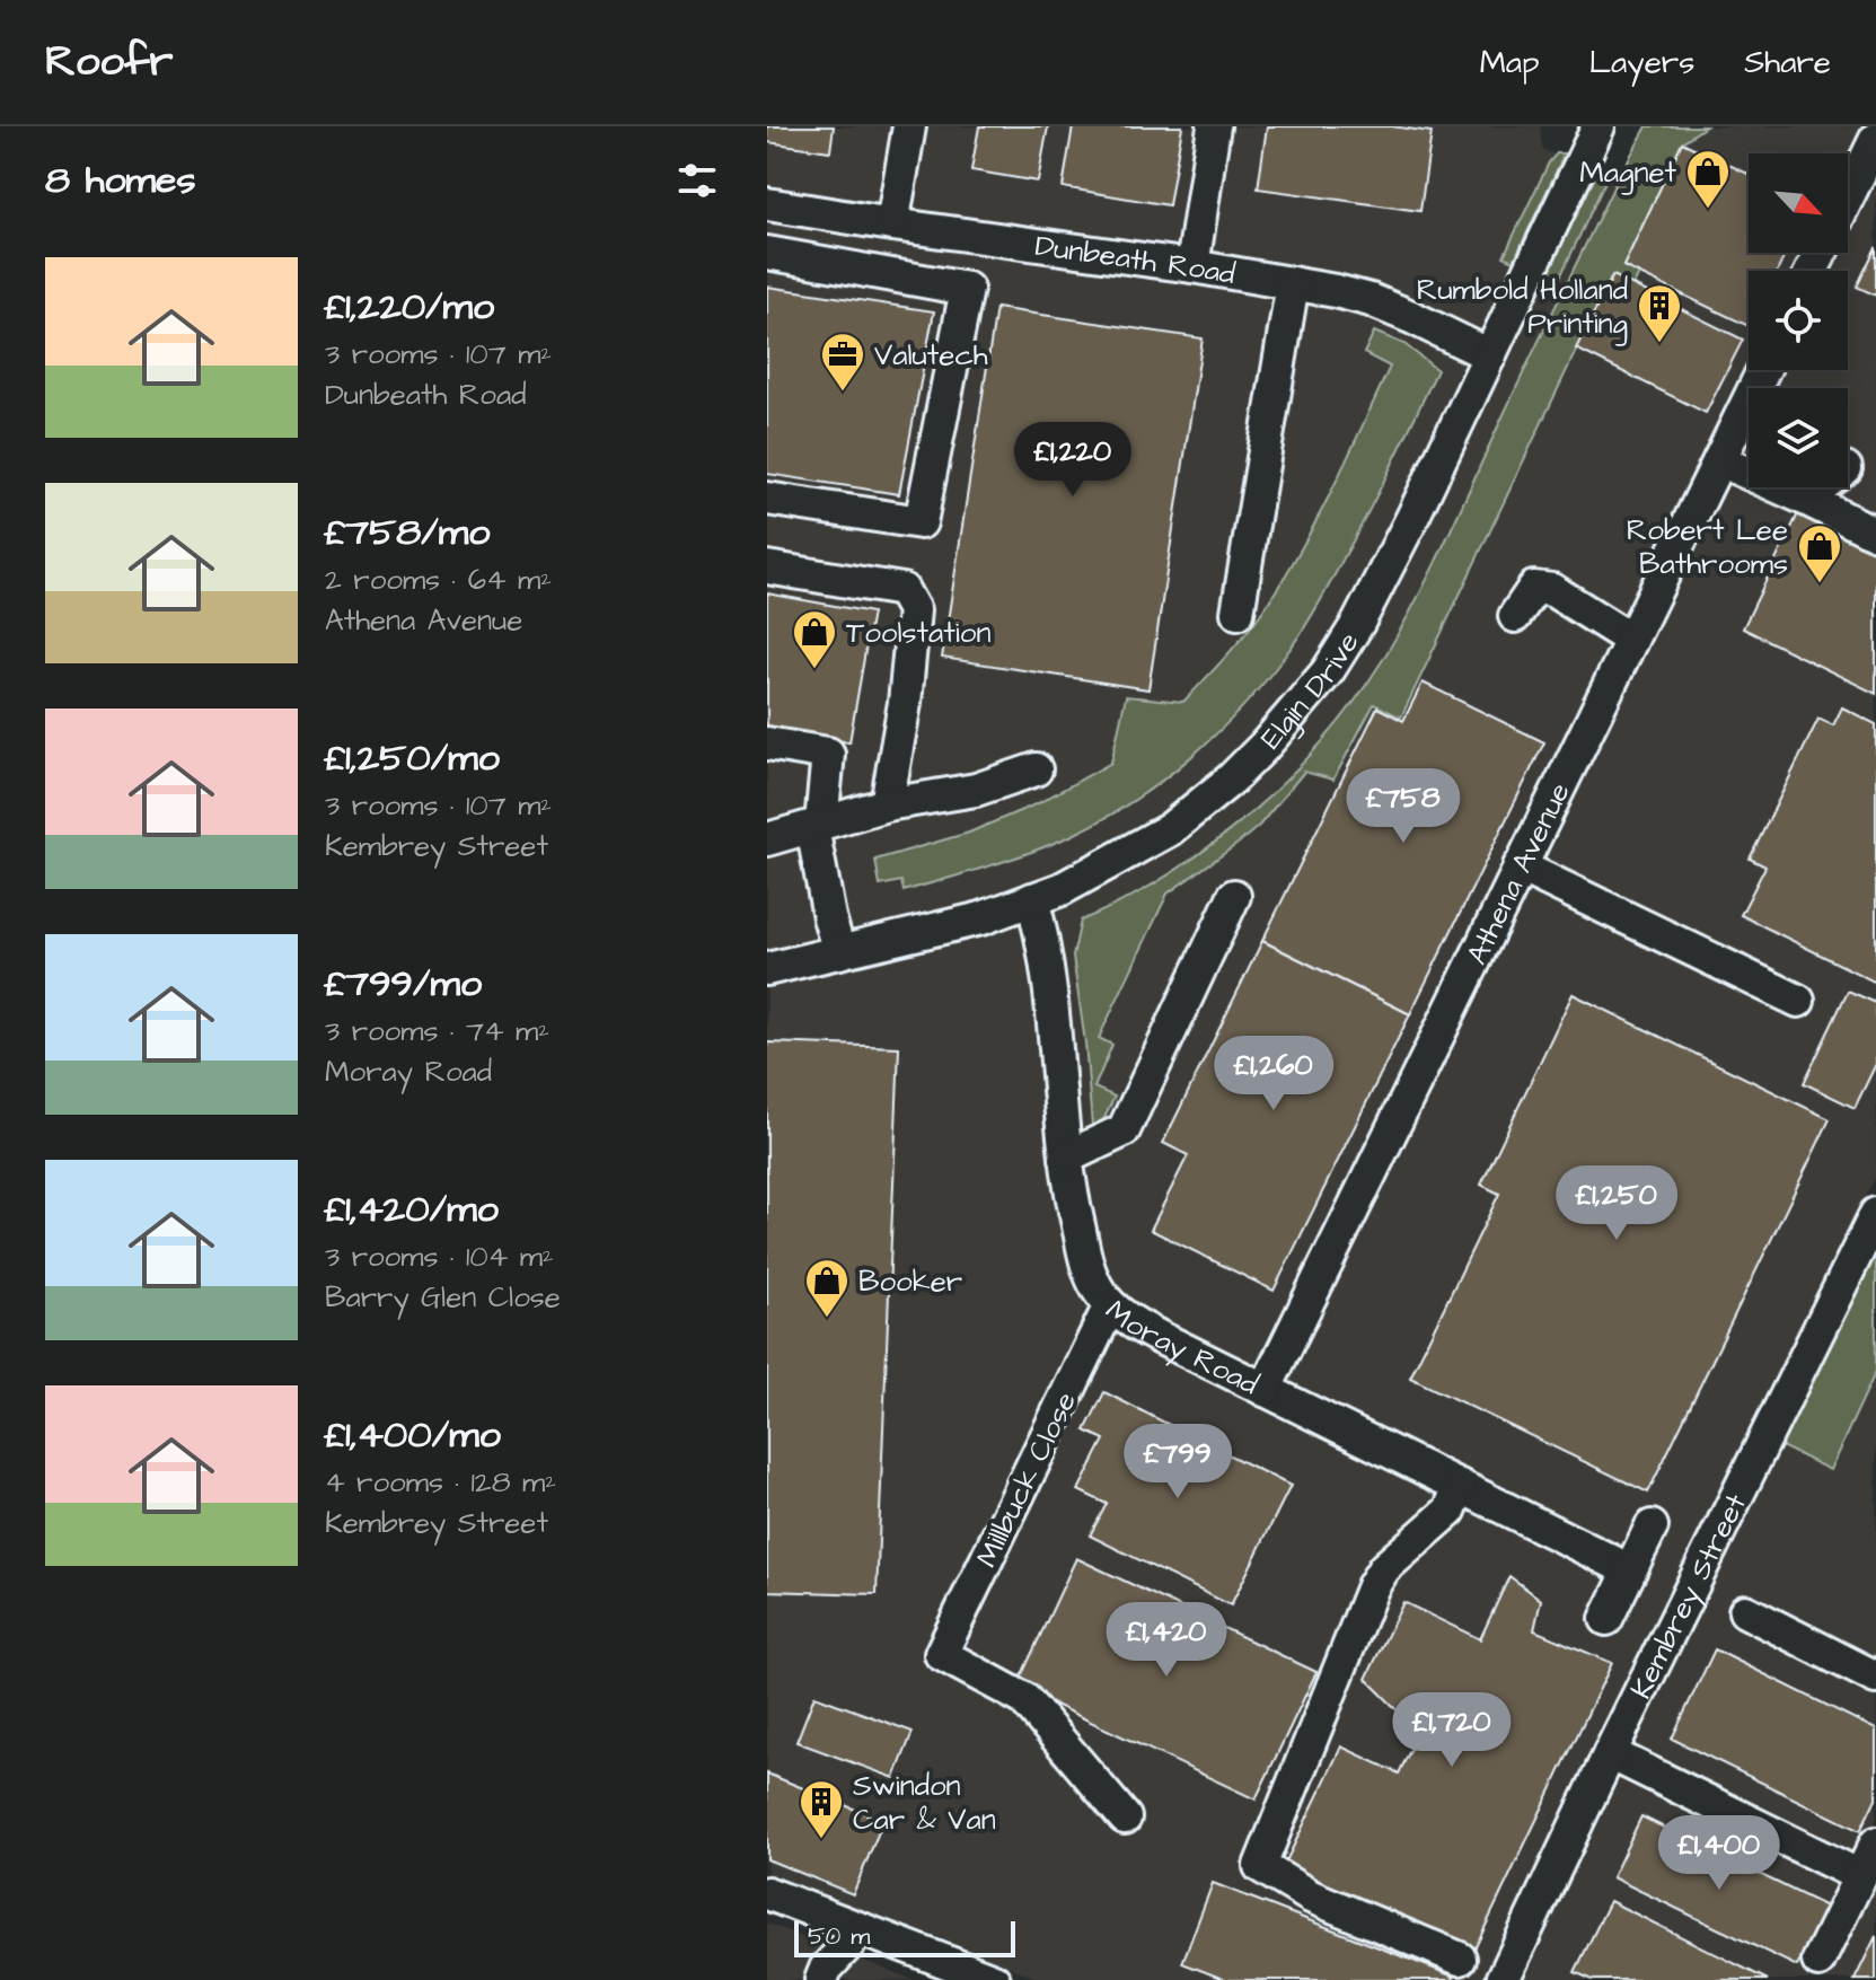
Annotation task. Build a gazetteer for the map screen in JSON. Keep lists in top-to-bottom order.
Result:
{
  "streets": {
    "street": [
      "Dunbeath Road",
      "Elgin Drive",
      "Athena Avenue",
      "Moray Road",
      "Millbuck Close",
      "Kembrey Street"
    ]
  },
  "crossings": [
    ["Dunbeath Road", "Elgin Drive"],
    ["Elgin Drive", "Moray Road"],
    ["Athena Avenue", "Moray Road"],
    ["Moray Road", "Millbuck Close"]
  ],
  "places": {
    "shop": [
      "Magnet",
      "Robert Lee Bathrooms",
      "Toolstation",
      "Booker"
    ],
    "building": ["Rumbold Holland Printing", "Swindon Car & Van"],
    "office": ["Valutech"]
  },
  "scale_bar": "50 m",
  "north": "bottom right",
  "page": {
    "header": "Roofr",
    "nav": ["Map", "Layers", "Share"],
    "heading": "8 homes",
    "list": [
      {
        "name": "£1,220/mo",
        "note": "3 rooms · 107 m² · Dunbeath Road"
      },
      {
        "name": "£758/mo",
        "note": "2 rooms · 64 m² · Athena Avenue"
      },
      {
        "name": "£1,250/mo",
        "note": "3 rooms · 107 m² · Kembrey Street"
      },
      {
        "name": "£799/mo",
        "note": "3 rooms · 74 m² · Moray Road"
      },
      {
        "name": "£1,420/mo",
        "note": "3 rooms · 104 m² · Barry Glen Close"
      },
      {
        "name": "£1,400/mo",
        "note": "4 rooms · 128 m² · Kembrey Street"
      }
    ],
    "price": [
      "£1,220",
      "£758",
      "£1,260",
      "£1,250",
      "£799",
      "£1,420",
      "£1,720",
      "£1,400"
    ],
    "scale": "50 m"
  }
}
